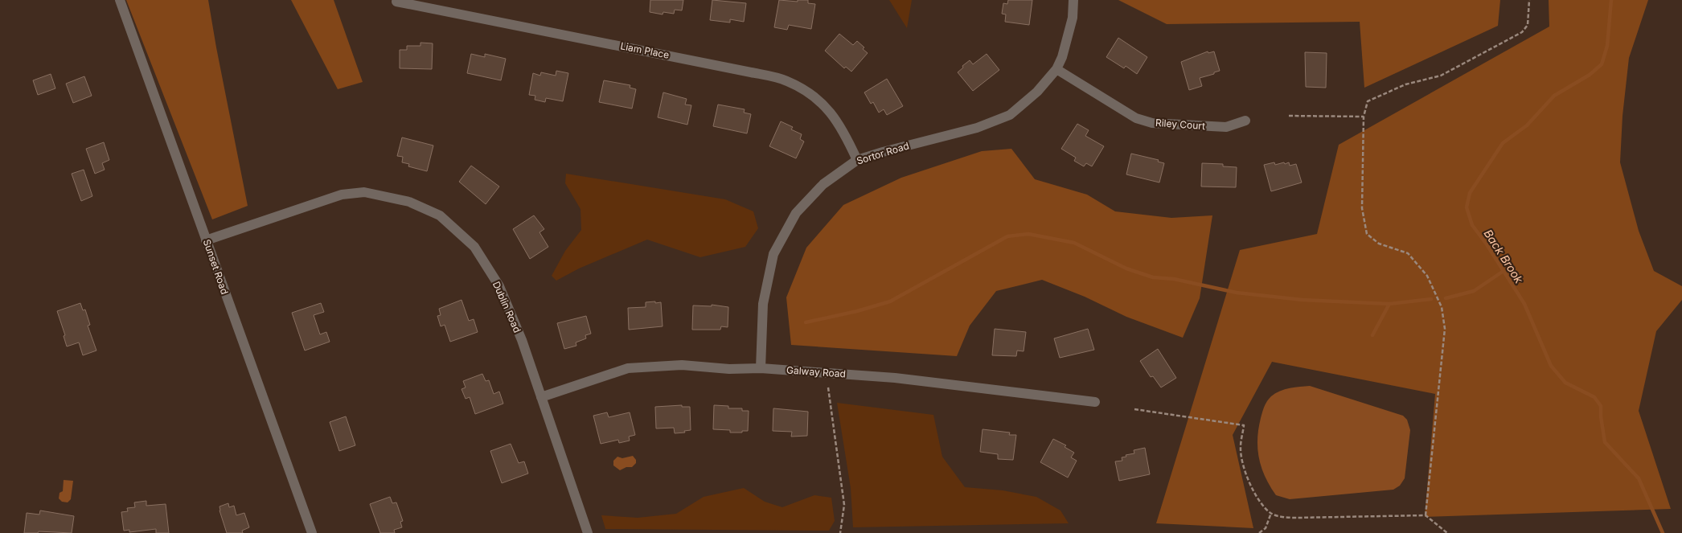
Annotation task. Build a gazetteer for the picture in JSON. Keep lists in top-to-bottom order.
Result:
{
  "streets": {
    "street": [
      "Liam Place",
      "Riley Court",
      "Sortor Road",
      "Sunset Road",
      "Dublin Road",
      "Galway Road"
    ]
  },
  "crossings": [
    ["Liam Place", "Sortor Road"],
    ["Riley Court", "Sortor Road"],
    ["Sortor Road", "Galway Road"],
    ["Sunset Road", "Dublin Road"],
    ["Dublin Road", "Galway Road"]
  ],
  "water": ["Back Brook"]
}
